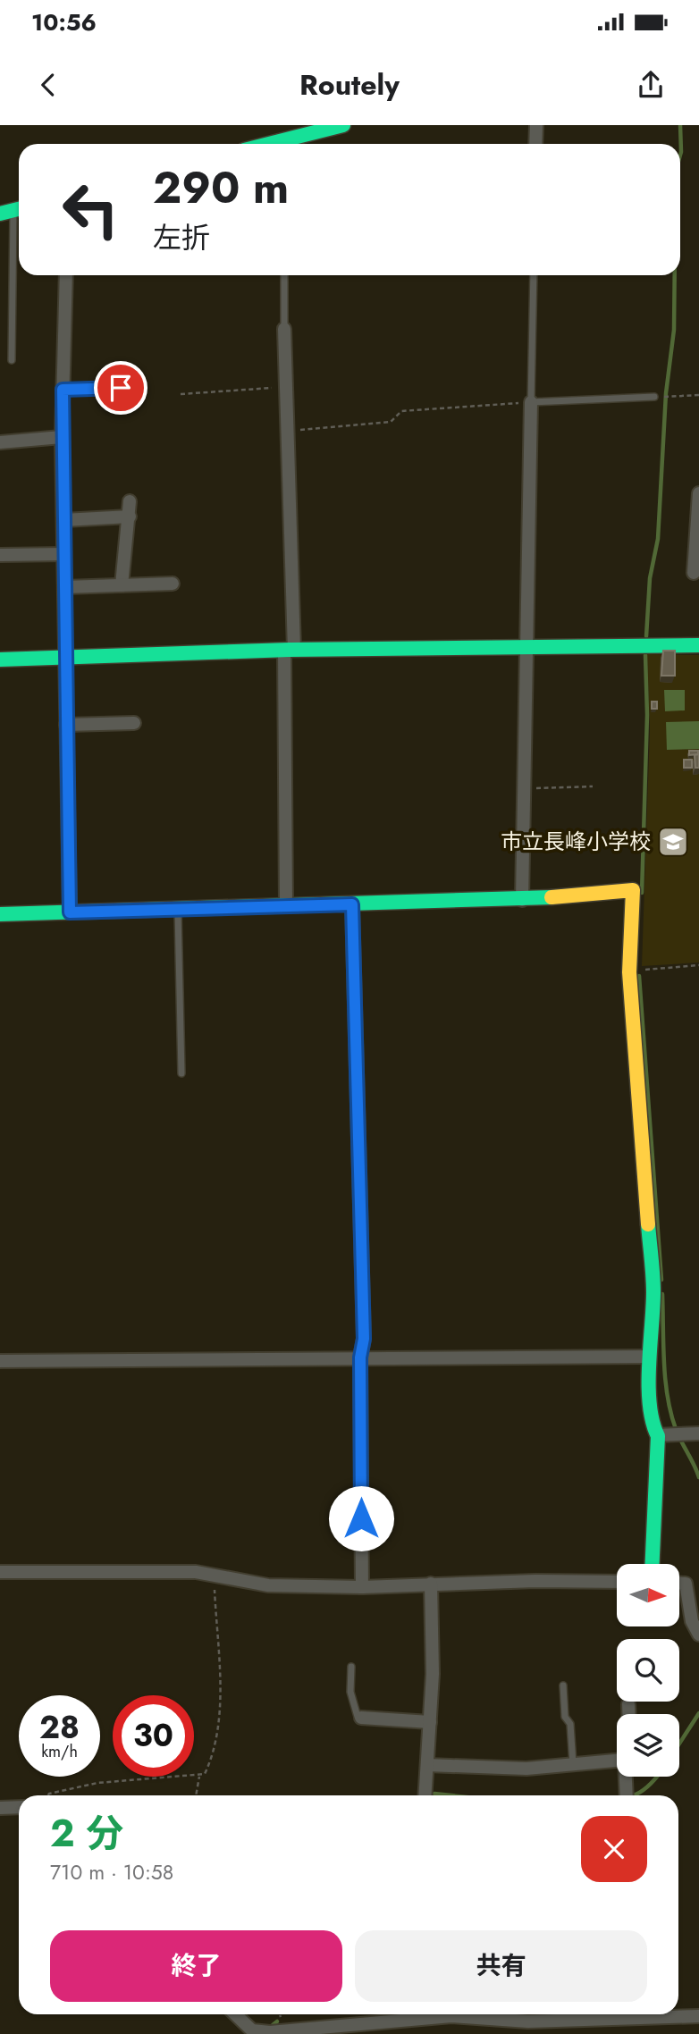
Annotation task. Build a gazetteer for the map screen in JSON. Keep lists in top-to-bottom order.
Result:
{
  "places": {
    "school or university": ["市立長峰小学校"]
  },
  "north": "right",
  "page": {
    "status": "10:56",
    "header": "Routely",
    "turn": ["290 m", "左折"],
    "speed": "28 km/h",
    "limit": "30",
    "heading": ["2 分", "710 m · 10:58"],
    "buttons": ["終了", "共有"]
  }
}
